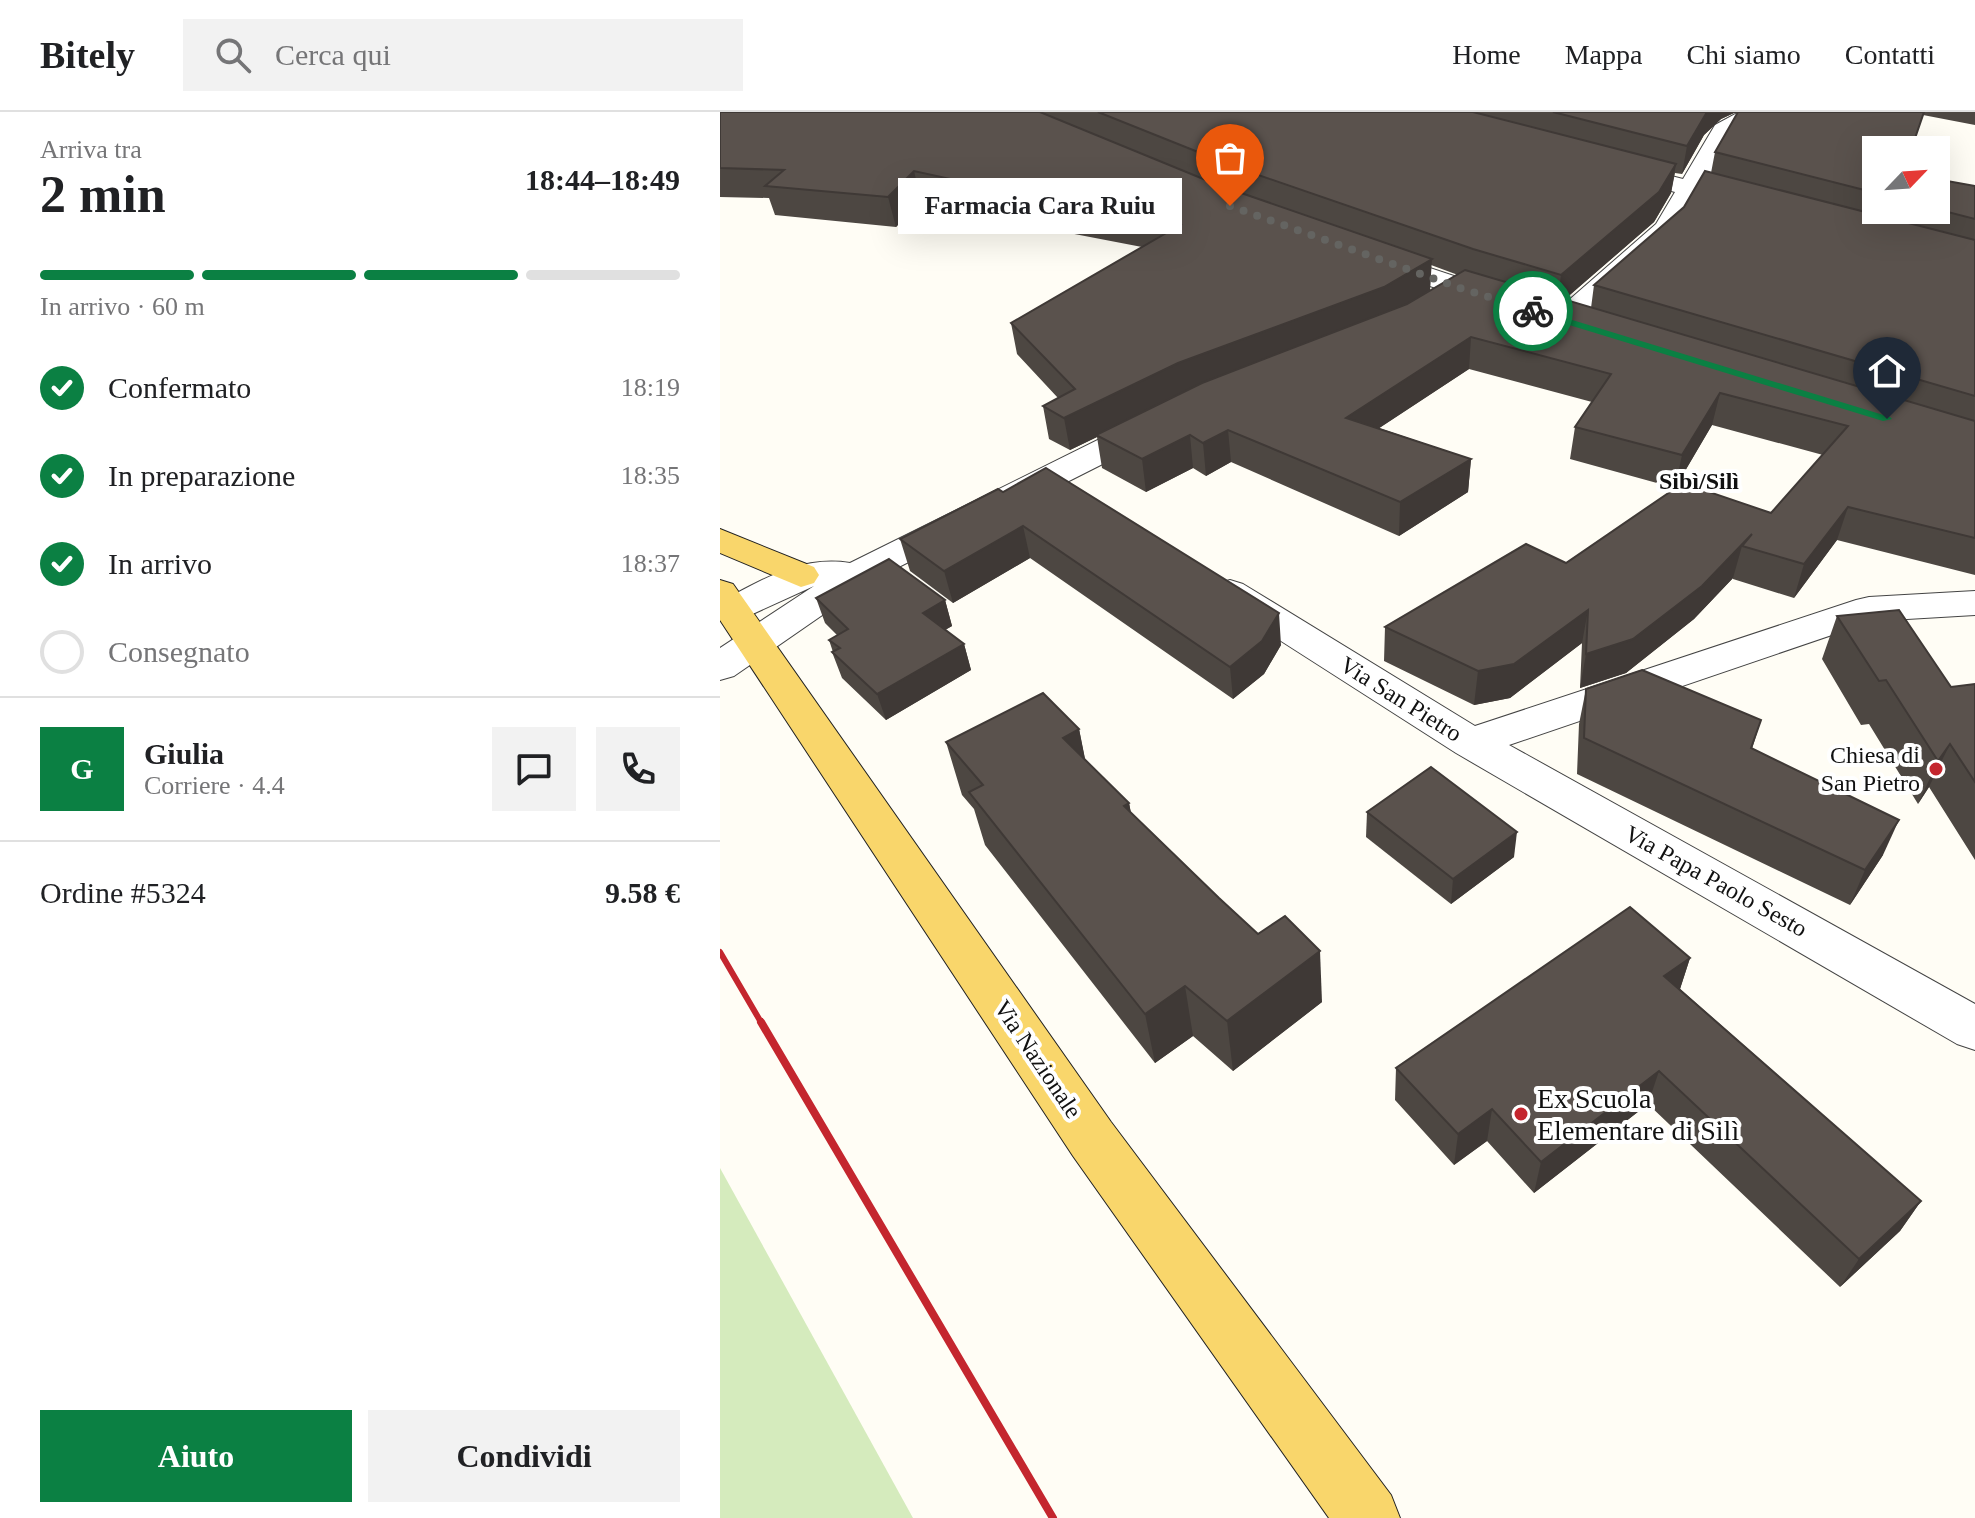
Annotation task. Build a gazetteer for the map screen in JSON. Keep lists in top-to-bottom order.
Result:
{
  "streets": {
    "main road": ["Via Nazionale"],
    "street": ["Via San Pietro", "Via Papa Paolo Sesto"]
  },
  "crossings": [
    ["Via San Pietro", "Via Papa Paolo Sesto"]
  ],
  "districts": ["Sibì/Silì"],
  "places": ["Farmacia Cara Ruiu", "Chiesa di San Pietro", "Ex Scuola Elementare di Silì"],
  "north": "top right",
  "page": {
    "header": "Bitely",
    "search": "Cerca qui",
    "nav": [
      "Home",
      "Mappa",
      "Chi siamo",
      "Contatti"
    ],
    "heading": ["2 min", "Arriva tra", "18:44–18:49"],
    "panel": [
      "Giulia",
      "Corriere · 4.4",
      "Ordine #5324",
      "9.58 €"
    ],
    "bubble": "Farmacia Cara Ruiu",
    "bar": "In arrivo · 60 m",
    "list": [
      ["Confermato", "18:19"],
      ["In preparazione", "18:35"],
      ["In arrivo", "18:37"],
      "Consegnato"
    ],
    "round": "G",
    "buttons": ["Aiuto", "Condividi"]
  }
}
